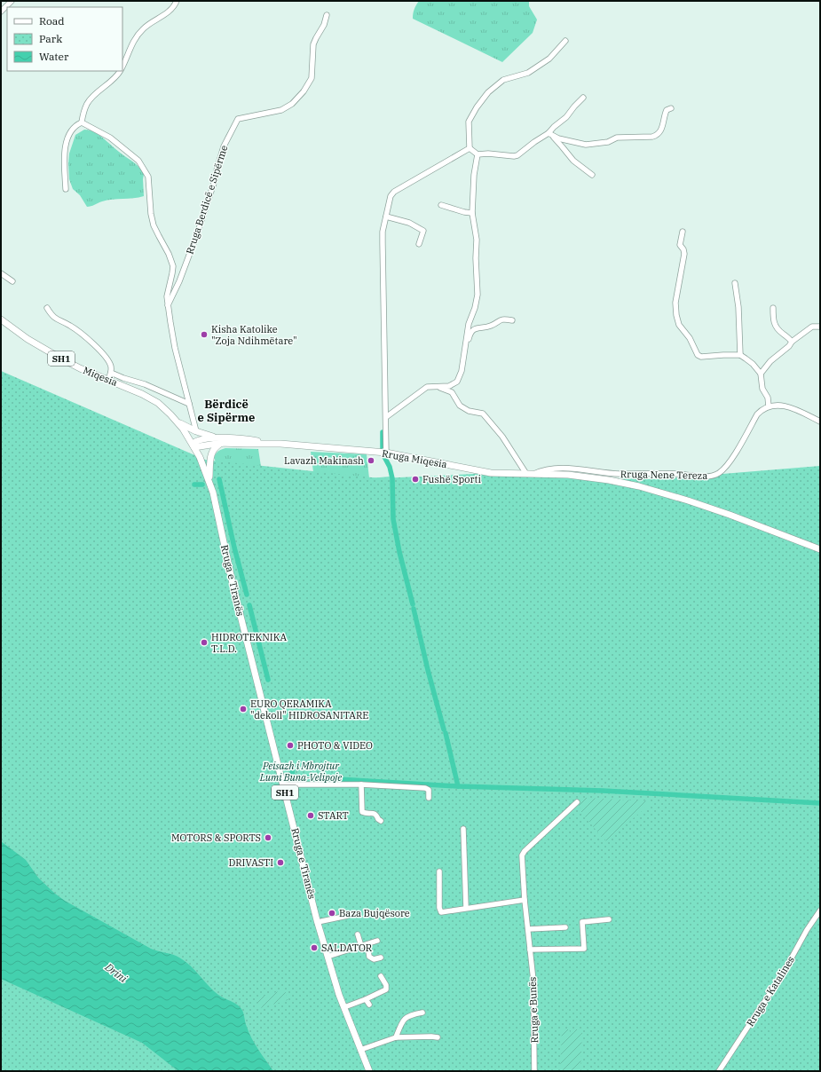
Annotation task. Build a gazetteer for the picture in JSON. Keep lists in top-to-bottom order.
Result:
{
  "streets": {
    "main road": [
      "SH1",
      "Miqesia",
      "Rruga Miqesia",
      "Rruga e Tiranës"
    ],
    "street": [
      "Rruga Berdicë e Sipërme",
      "Rruga Nene Tereza",
      "Rruga e Katalines",
      "Rruga e Bunës"
    ]
  },
  "crossings": [
    ["SH1", "Miqesia"],
    ["SH1", "Rruga Miqesia"],
    ["SH1", "Rruga e Tiranës"],
    ["Rruga Miqesia", "Rruga Nene Tereza"]
  ],
  "districts": ["Bërdicë e Sipërme"],
  "water": ["Drini"],
  "parks": ["Peisazh i Mbrojtur Lumi Buna-Velipoje"],
  "places": [
    "Kisha Katolike \"Zoja Ndihmëtare\"",
    "Lavazh Makinash",
    "Fushë Sporti",
    "HIDROTEKNIKA T.L.D.",
    "EURO QERAMIKA \"dekoll\" HIDROSANITARE",
    "PHOTO & VIDEO",
    "START",
    "MOTORS & SPORTS",
    "DRIVASTI",
    "Baza Bujqësore",
    "SALDATOR"
  ],
  "legend": ["Road", "Park", "Water"]
}
